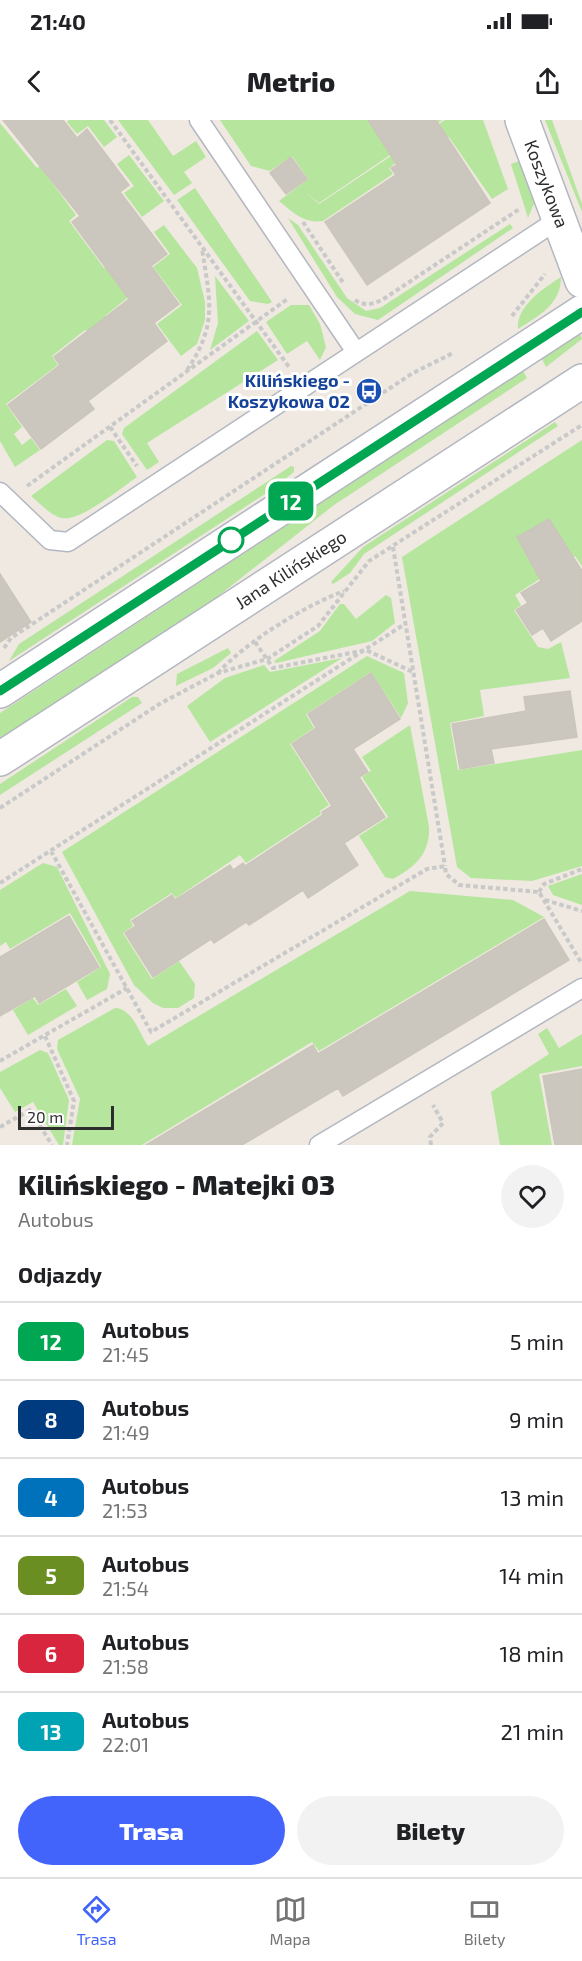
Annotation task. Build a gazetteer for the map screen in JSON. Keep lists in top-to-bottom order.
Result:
{
  "streets": {
    "street": ["Koszykowa", "Jana Kilińskiego"]
  },
  "places": {
    "bus stop": ["Kilińskiego - Koszykowa 02"]
  },
  "lines": ["bus line 12"],
  "scale_bar": "20 m",
  "page": {
    "status": "21:40",
    "header": "Metrio",
    "on_map": "12",
    "scale": "20 m",
    "heading": [
      ["Kilińskiego - Matejki 03", "Autobus"],
      "Odjazdy"
    ],
    "list": [
      {
        "mark": "12",
        "name": "Autobus",
        "note": "21:45",
        "value": "5 min"
      },
      {
        "mark": "8",
        "name": "Autobus",
        "note": "21:49",
        "value": "9 min"
      },
      {
        "mark": "4",
        "name": "Autobus",
        "note": "21:53",
        "value": "13 min"
      },
      {
        "mark": "5",
        "name": "Autobus",
        "note": "21:54",
        "value": "14 min"
      },
      {
        "mark": "6",
        "name": "Autobus",
        "note": "21:58",
        "value": "18 min"
      },
      {
        "mark": "13",
        "name": "Autobus",
        "note": "22:01",
        "value": "21 min"
      }
    ],
    "buttons": ["Trasa", "Bilety"],
    "tabs": ["Trasa", "Mapa", "Bilety"]
  }
}
